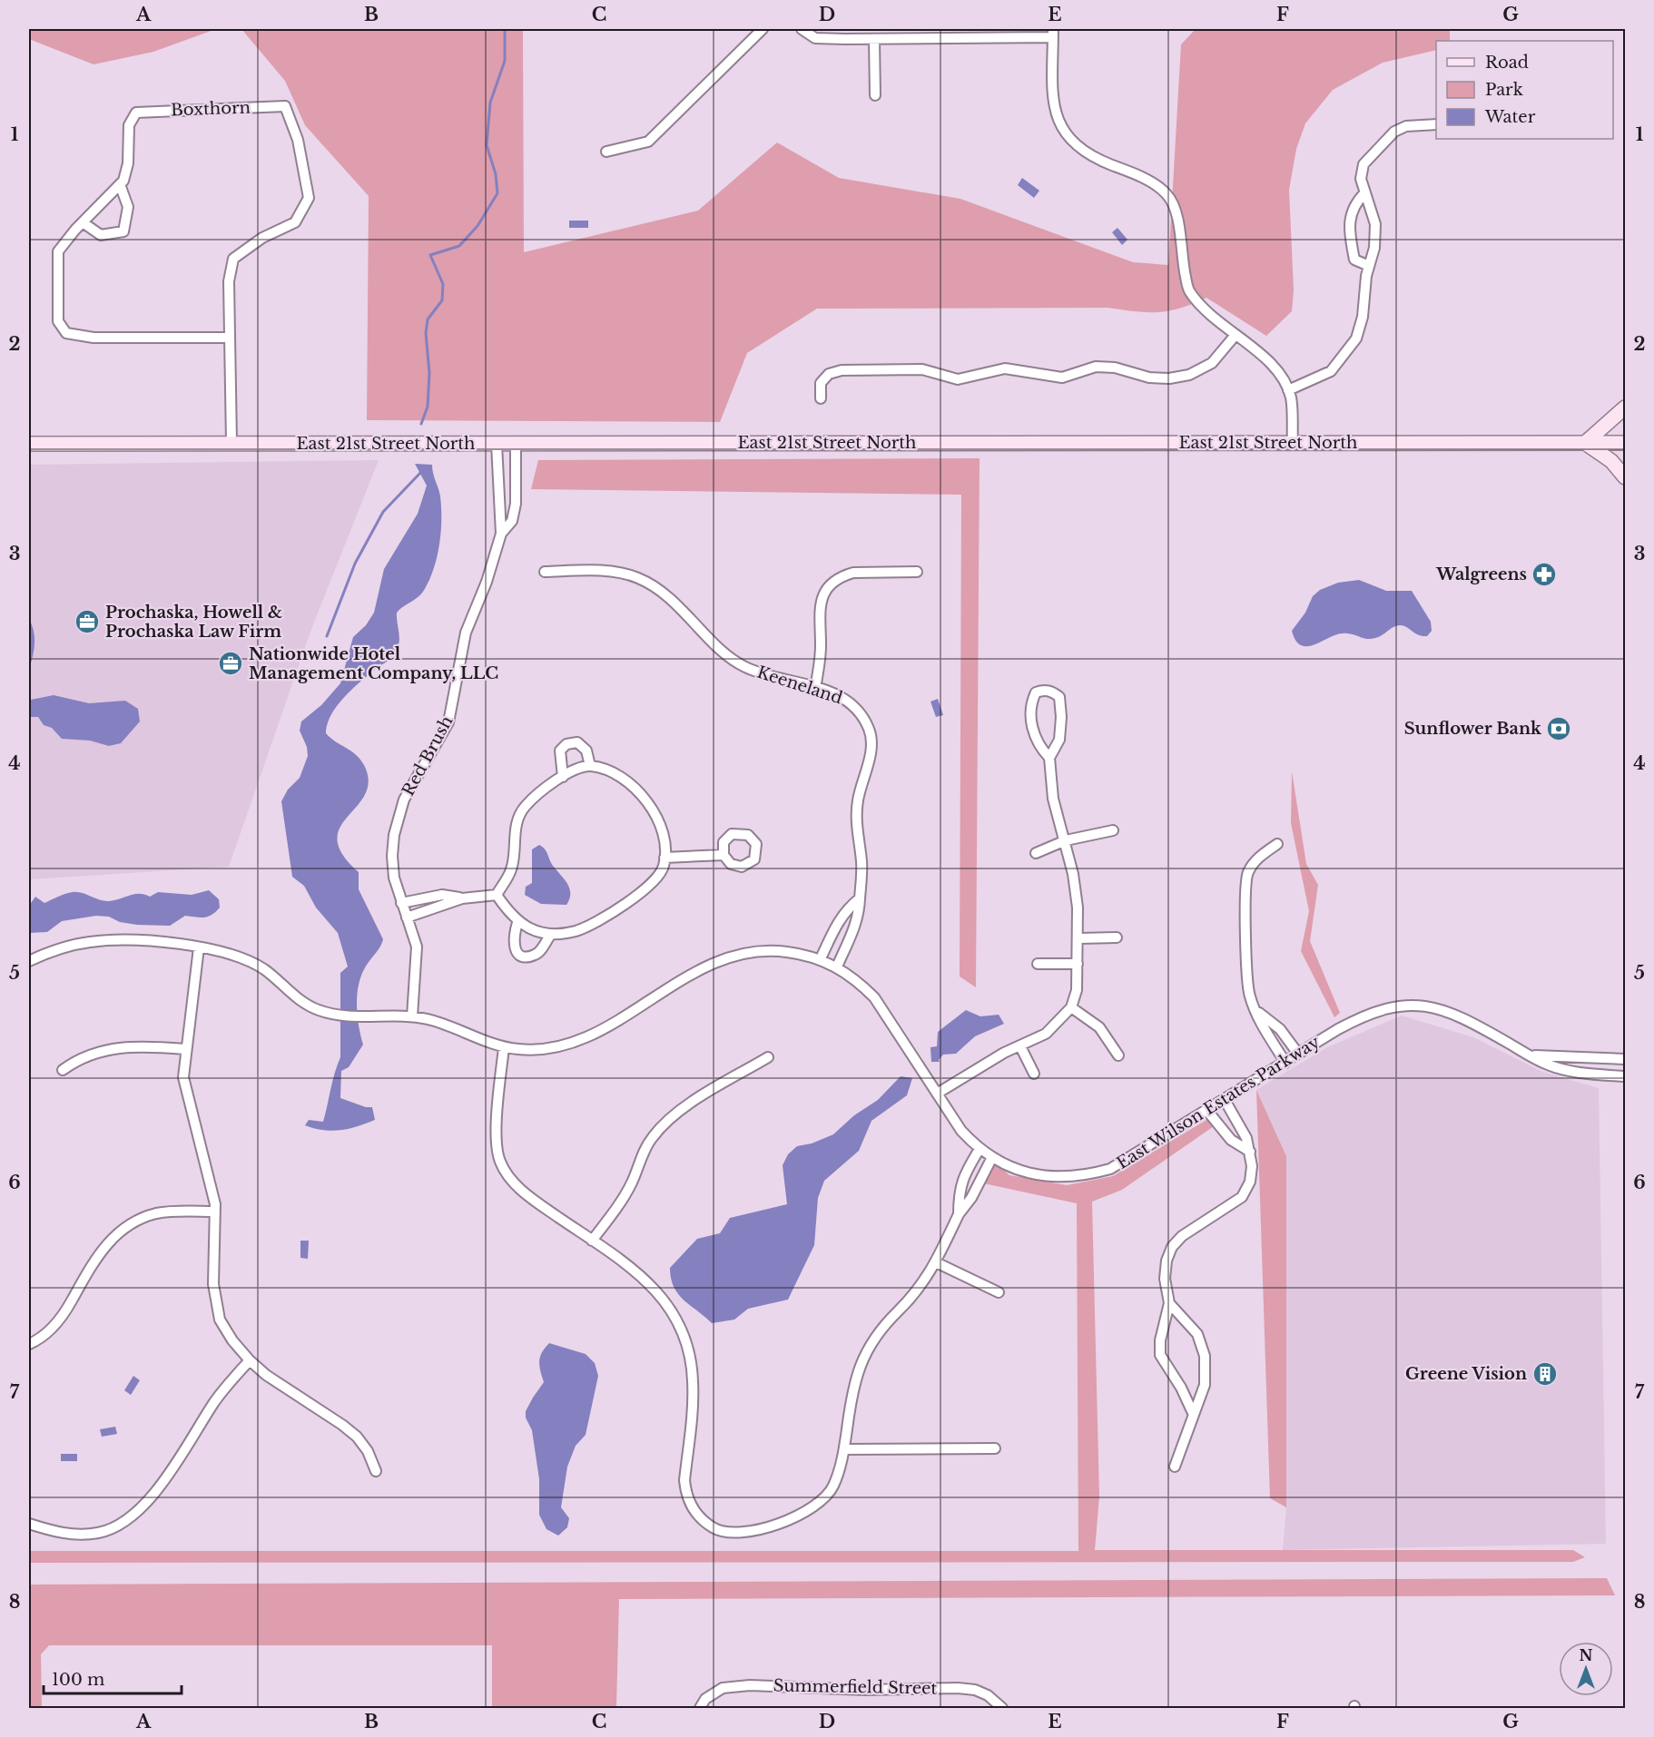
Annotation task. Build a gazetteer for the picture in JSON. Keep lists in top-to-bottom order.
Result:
{
  "streets": {
    "main road": ["East 21st Street North"],
    "street": [
      "Boxthorn",
      "Keeneland",
      "Red Brush",
      "East Wilson Estates Parkway",
      "Summerfield Street"
    ]
  },
  "crossings": [
    ["East 21st Street North", "Red Brush"],
    ["Keeneland", "East Wilson Estates Parkway"],
    ["Red Brush", "East Wilson Estates Parkway"]
  ],
  "places": {
    "pharmacy": ["Walgreens"],
    "office": ["Prochaska, Howell & Prochaska Law Firm", "Nationwide Hotel Management Company, LLC"],
    "bank": ["Sunflower Bank"],
    "building": ["Greene Vision"]
  },
  "legend": ["Road", "Park", "Water"],
  "scale_bar": "100 m",
  "north": "top",
  "grid": {
    "columns": [
      "A",
      "B",
      "C",
      "D",
      "E",
      "F",
      "G"
    ],
    "rows": [
      "1",
      "2",
      "3",
      "4",
      "5",
      "6",
      "7",
      "8"
    ]
  }
}
